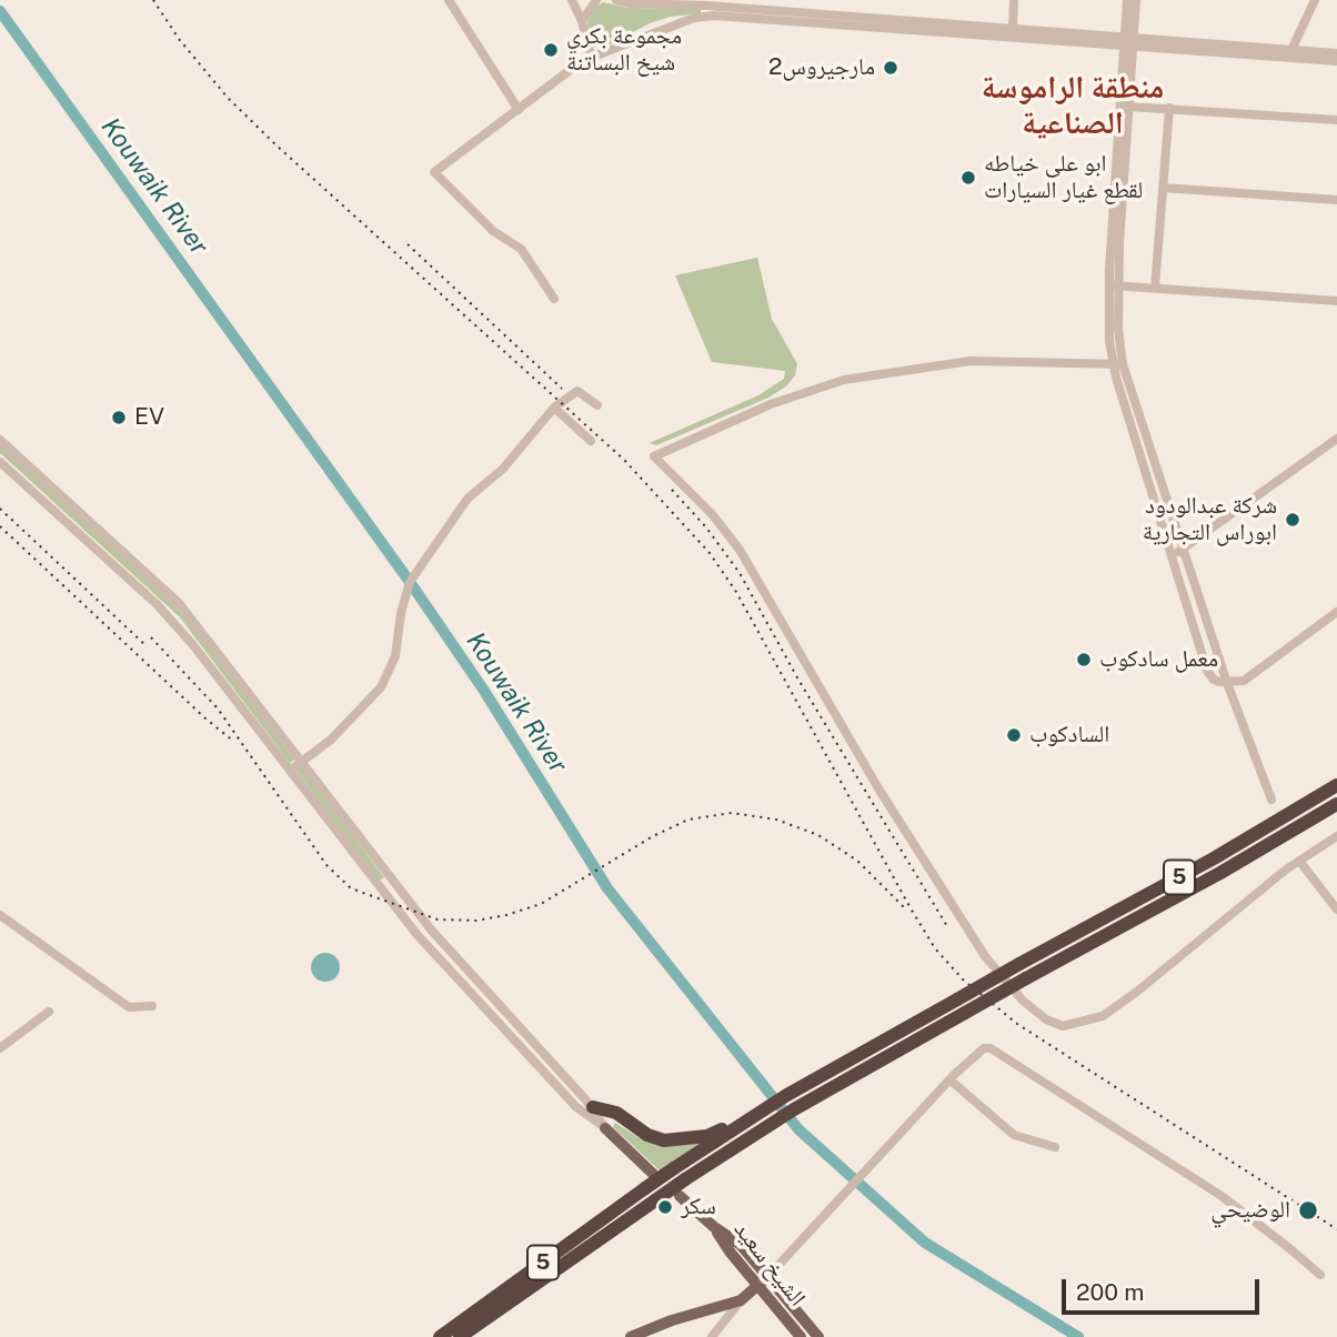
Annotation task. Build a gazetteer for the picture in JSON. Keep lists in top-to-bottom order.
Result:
{
  "streets": {
    "highway": ["5"],
    "main road": ["الشيخ سعيد"]
  },
  "districts": ["منطقة الراموسة الصناعية"],
  "water": ["Kouwaik River"],
  "places": [
    "مجموعة بكري شيخ البساتنة",
    "مارجيروس2",
    "ابو علي خياطه لقطع غيار السيارات",
    "EV",
    "شركة عبدالودود ابوراس التجارية",
    "معمل سادكوب",
    "السادكوب",
    "سكر",
    "الوضيحي"
  ],
  "scale_bar": "200 m"
}
